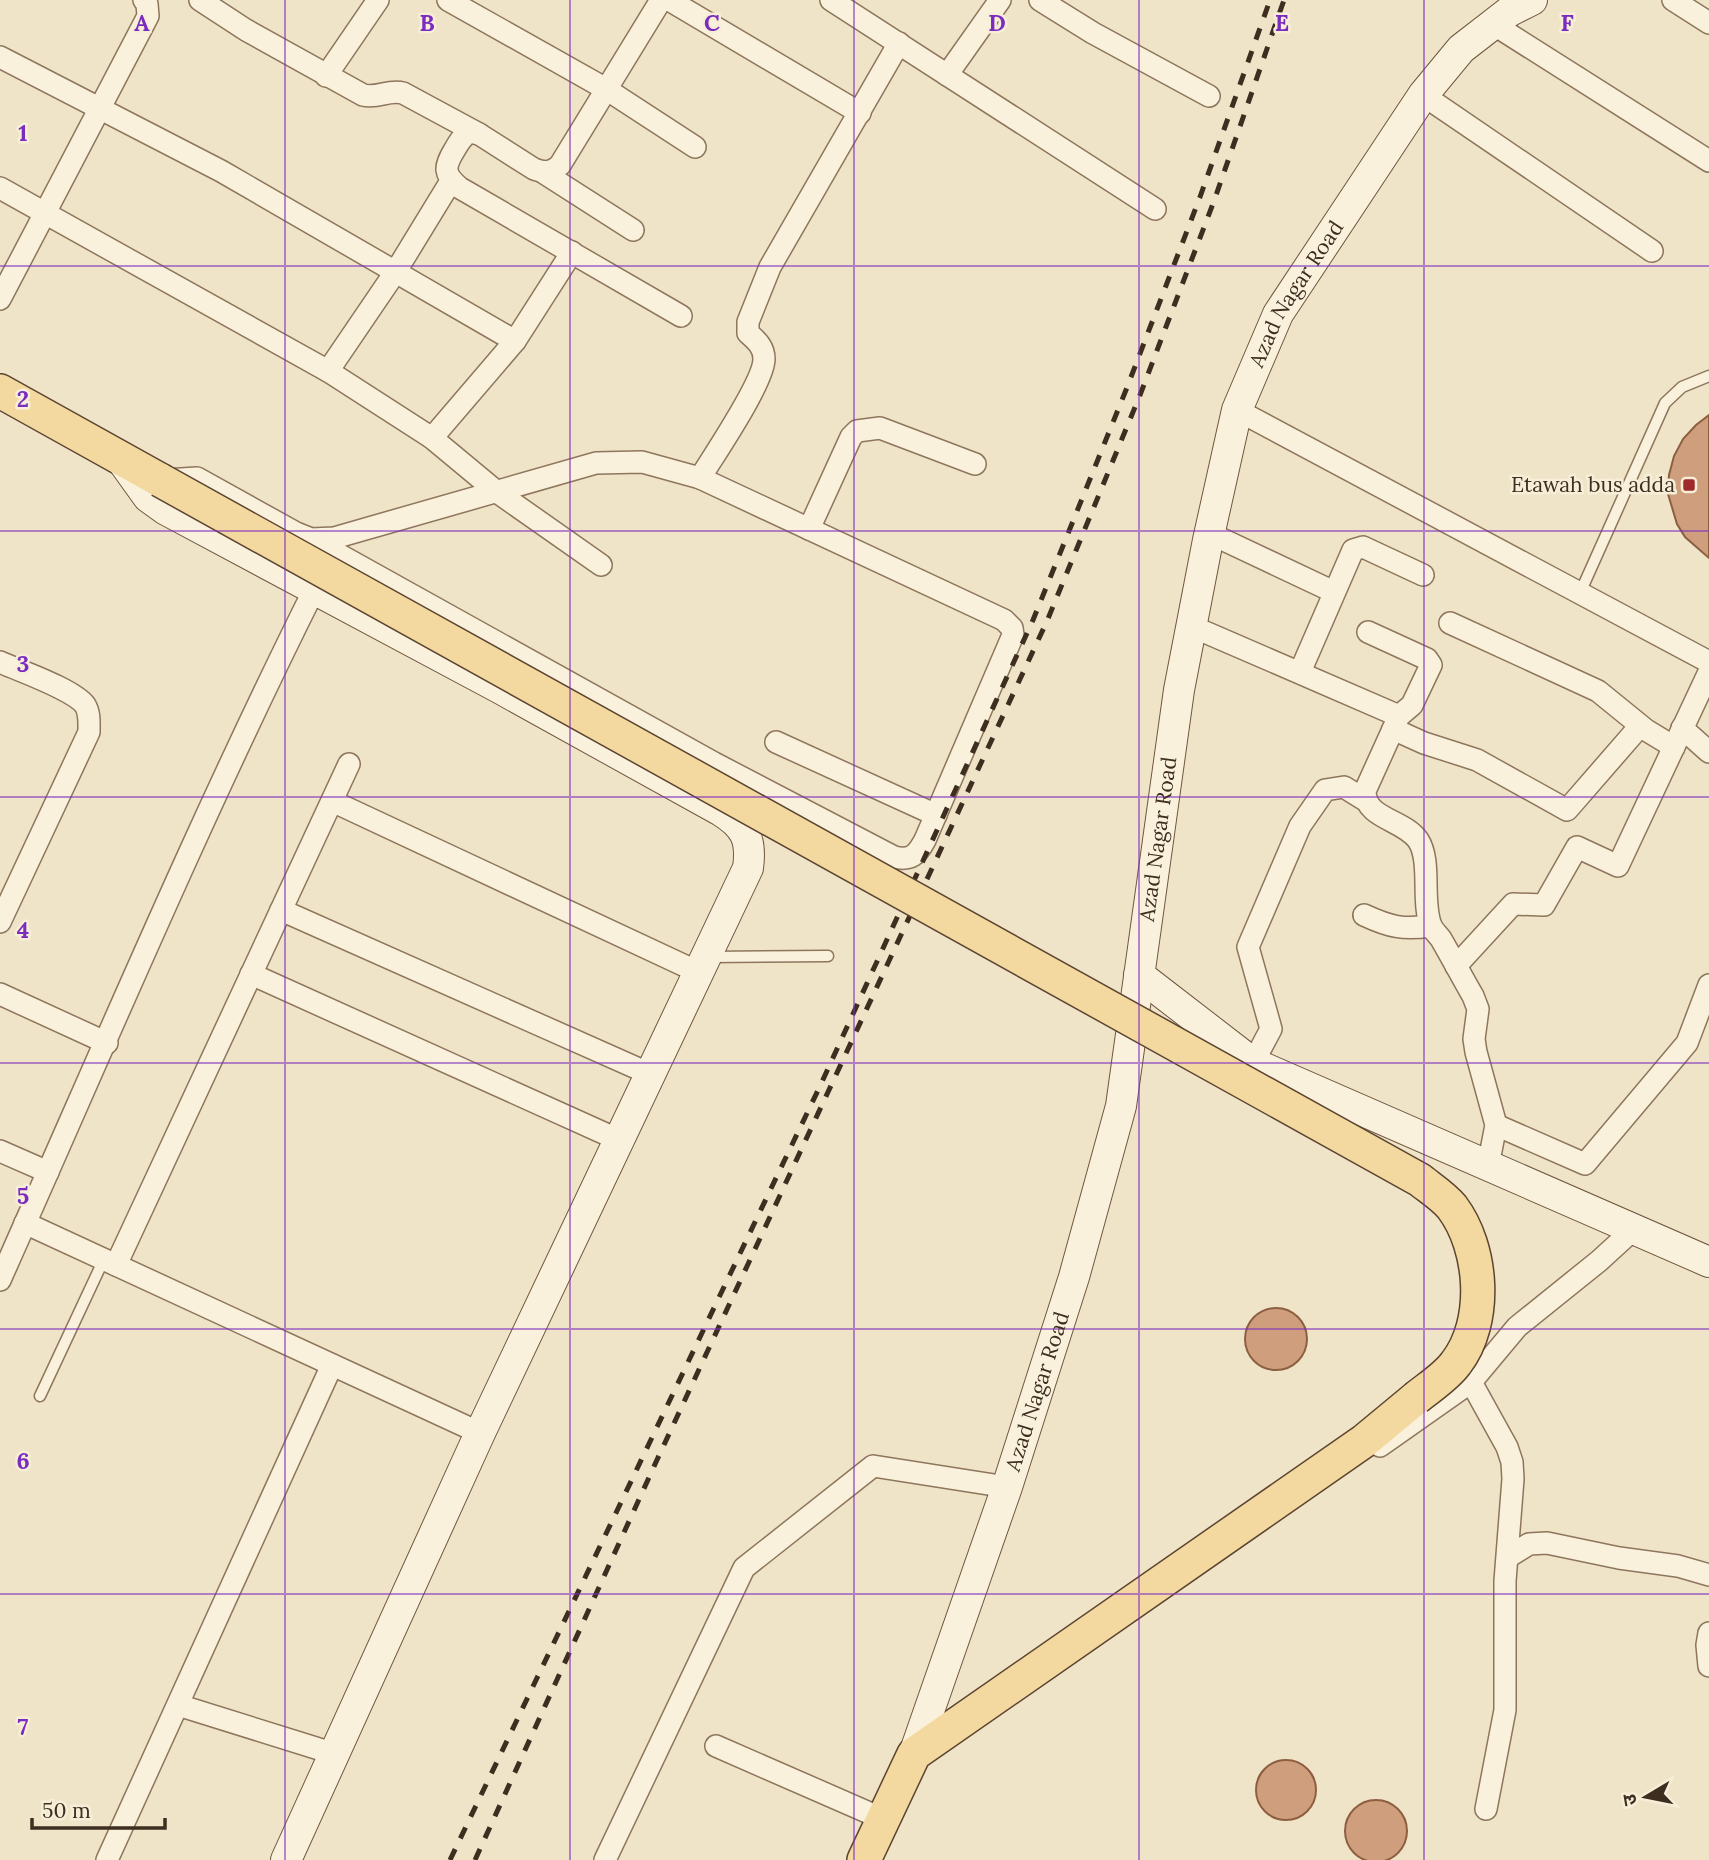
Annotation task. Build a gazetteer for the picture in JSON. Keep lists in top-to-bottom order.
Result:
{
  "streets": {
    "street": ["Azad Nagar Road"]
  },
  "places": {
    "transit": ["Etawah bus adda"]
  },
  "scale_bar": "50 m",
  "north": "left",
  "grid": {
    "columns": [
      "A",
      "B",
      "C",
      "D",
      "E",
      "F"
    ],
    "rows": [
      "1",
      "2",
      "3",
      "4",
      "5",
      "6",
      "7"
    ]
  }
}
